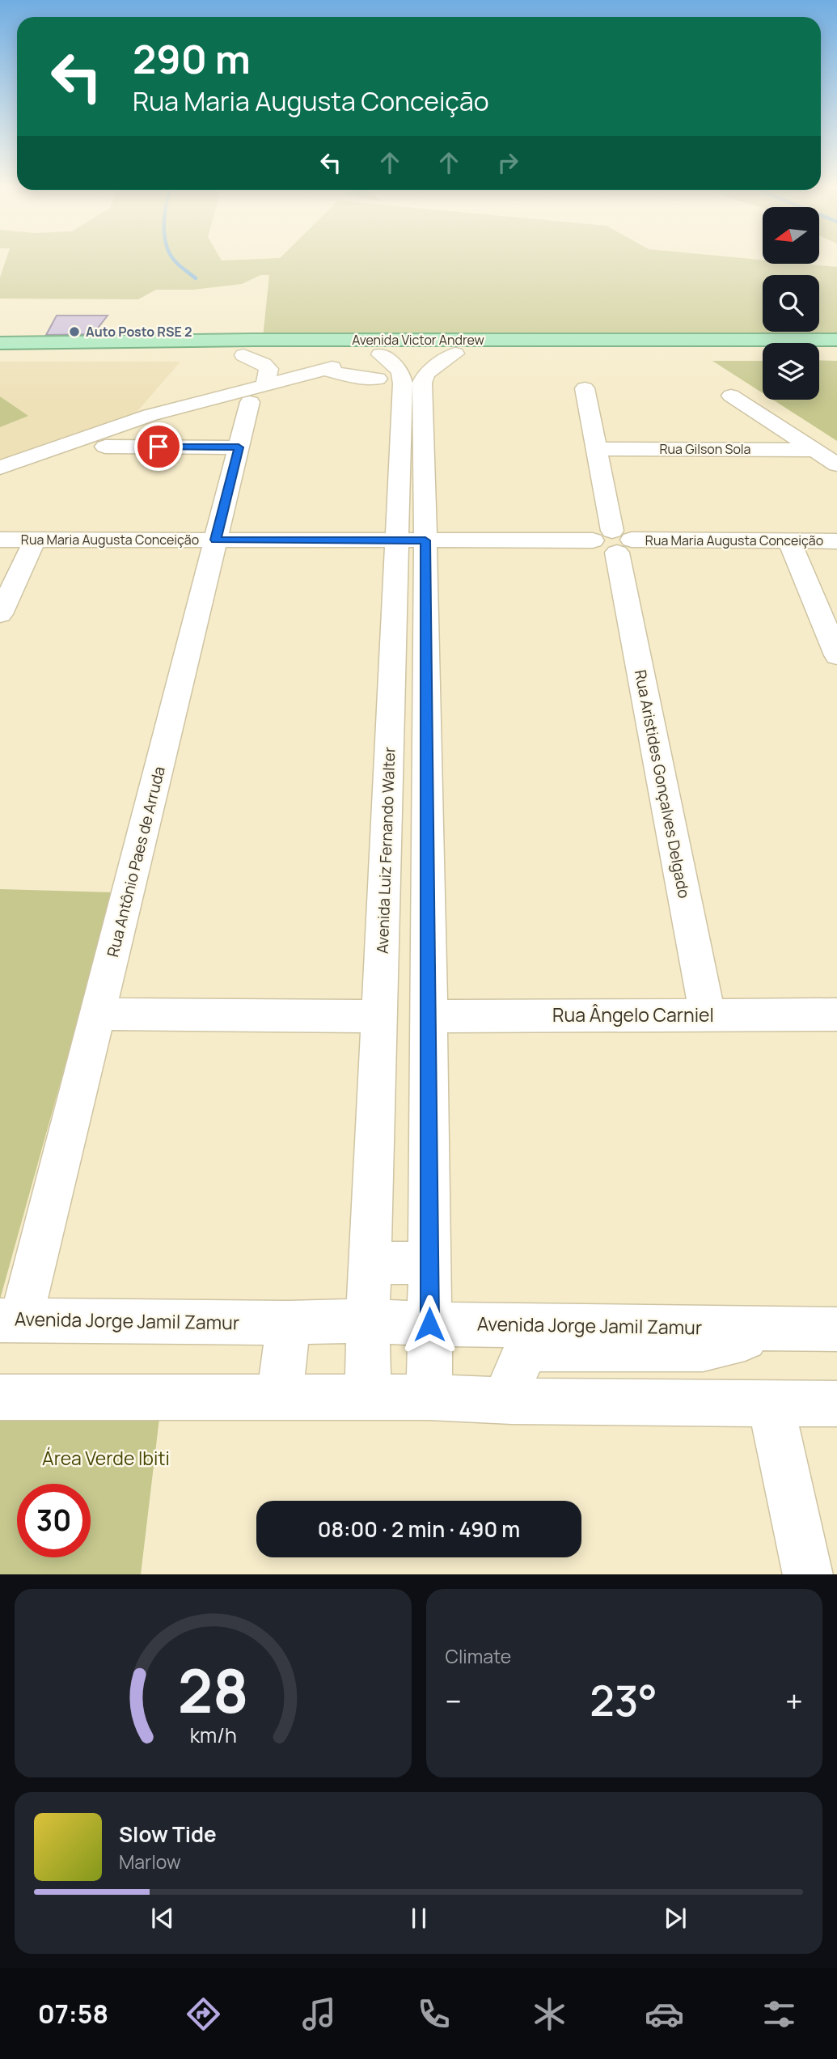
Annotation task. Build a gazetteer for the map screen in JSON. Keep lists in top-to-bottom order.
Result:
{
  "streets": {
    "main road": ["Avenida Victor Andrew"],
    "street": [
      "Rua Gilson Sola",
      "Rua Maria Augusta Conceição",
      "Rua Aristides Gonçalves Delgado",
      "Avenida Luiz Fernando Walter",
      "Rua Antônio Paes de Arruda",
      "Rua Ângelo Carniel",
      "Avenida Jorge Jamil Zamur"
    ]
  },
  "crossings": [
    ["Avenida Victor Andrew", "Avenida Luiz Fernando Walter"],
    ["Rua Gilson Sola", "Rua Aristides Gonçalves Delgado"],
    ["Rua Maria Augusta Conceição", "Rua Aristides Gonçalves Delgado"],
    ["Rua Maria Augusta Conceição", "Avenida Luiz Fernando Walter"],
    ["Rua Maria Augusta Conceição", "Rua Antônio Paes de Arruda"],
    ["Rua Aristides Gonçalves Delgado", "Rua Ângelo Carniel"],
    ["Avenida Luiz Fernando Walter", "Rua Ângelo Carniel"],
    ["Avenida Luiz Fernando Walter", "Avenida Jorge Jamil Zamur"],
    ["Rua Antônio Paes de Arruda", "Avenida Jorge Jamil Zamur"]
  ],
  "parks": ["Área Verde Ibiti"],
  "places": ["Auto Posto RSE 2"],
  "north": "left",
  "page": {
    "turn": ["290 m", "Rua Maria Augusta Conceição"],
    "limit": "30",
    "trip": "08:00 · 2 min · 490 m",
    "tile": "Climate",
    "heat": ["−", "23°", "+"],
    "song": ["Slow Tide", "Marlow"],
    "tabs": "07:58",
    "gauge": ["28", "km/h"]
  }
}
